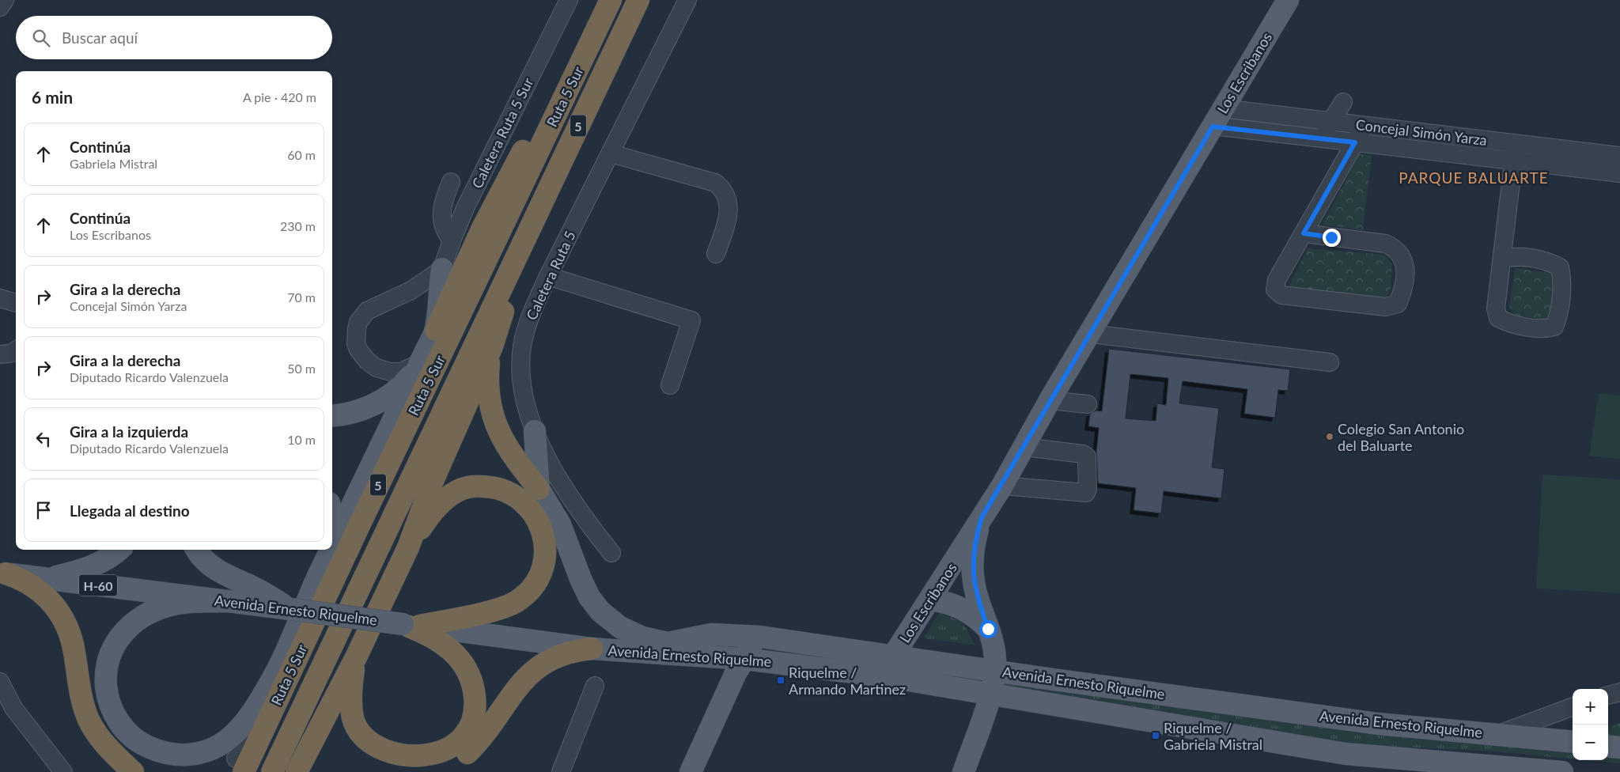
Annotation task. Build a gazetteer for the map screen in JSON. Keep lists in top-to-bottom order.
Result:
{
  "streets": {
    "highway": ["Ruta 5 Sur", "5"],
    "main road": ["Los Escribanos", "H-60", "Avenida Ernesto Riquelme"],
    "street": ["Concejal Simón Yarza", "Caletera Ruta 5 Sur", "Caletera Ruta 5"]
  },
  "crossings": [
    ["Los Escribanos", "Concejal Simón Yarza"],
    ["Los Escribanos", "Avenida Ernesto Riquelme"]
  ],
  "districts": ["PARQUE BALUARTE"],
  "places": {
    "other": ["Colegio San Antonio del Baluarte"],
    "transit": ["Riquelme / Armando Martinez", "Riquelme / Gabriela Mistral"]
  },
  "page": {
    "search": "Buscar aquí",
    "heading": ["6 min", "A pie · 420 m"],
    "list": [
      ["Continúa", "Gabriela Mistral", "60 m"],
      ["Continúa", "Los Escribanos", "230 m"],
      ["Gira a la derecha", "Concejal Simón Yarza", "70 m"],
      ["Gira a la derecha", "Diputado Ricardo Valenzuela", "50 m"],
      ["Gira a la izquierda", "Diputado Ricardo Valenzuela", "10 m"],
      "Llegada al destino"
    ],
    "map_buttons": ["+", "−"]
  }
}
